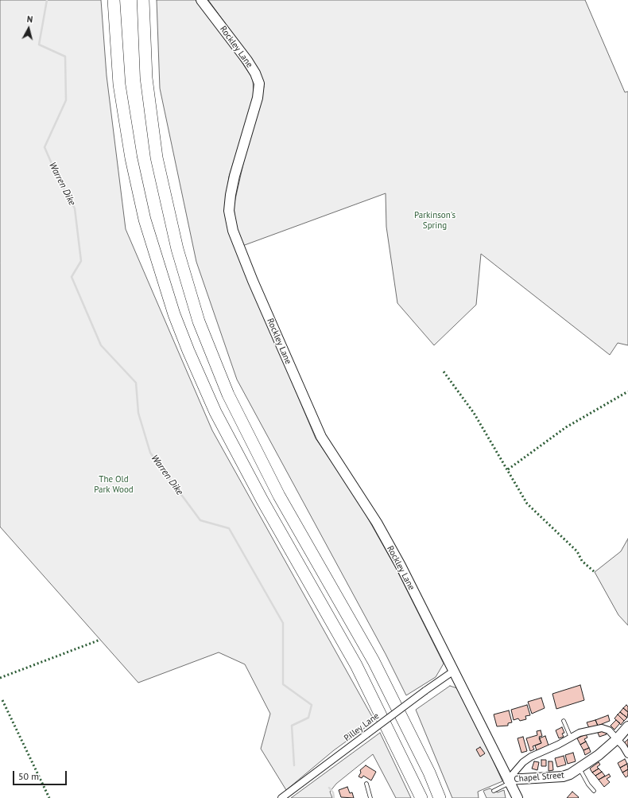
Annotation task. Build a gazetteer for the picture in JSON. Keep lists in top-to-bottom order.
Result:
{
  "streets": {
    "street": ["Rockley Lane", "Pilley Lane", "Chapel Street"]
  },
  "crossings": [
    ["Rockley Lane", "Pilley Lane"],
    ["Rockley Lane", "Chapel Street"]
  ],
  "water": ["Warren Dike"],
  "parks": ["Parkinson's Spring", "The Old Park Wood"],
  "scale_bar": "50 m",
  "north": "top"
}
